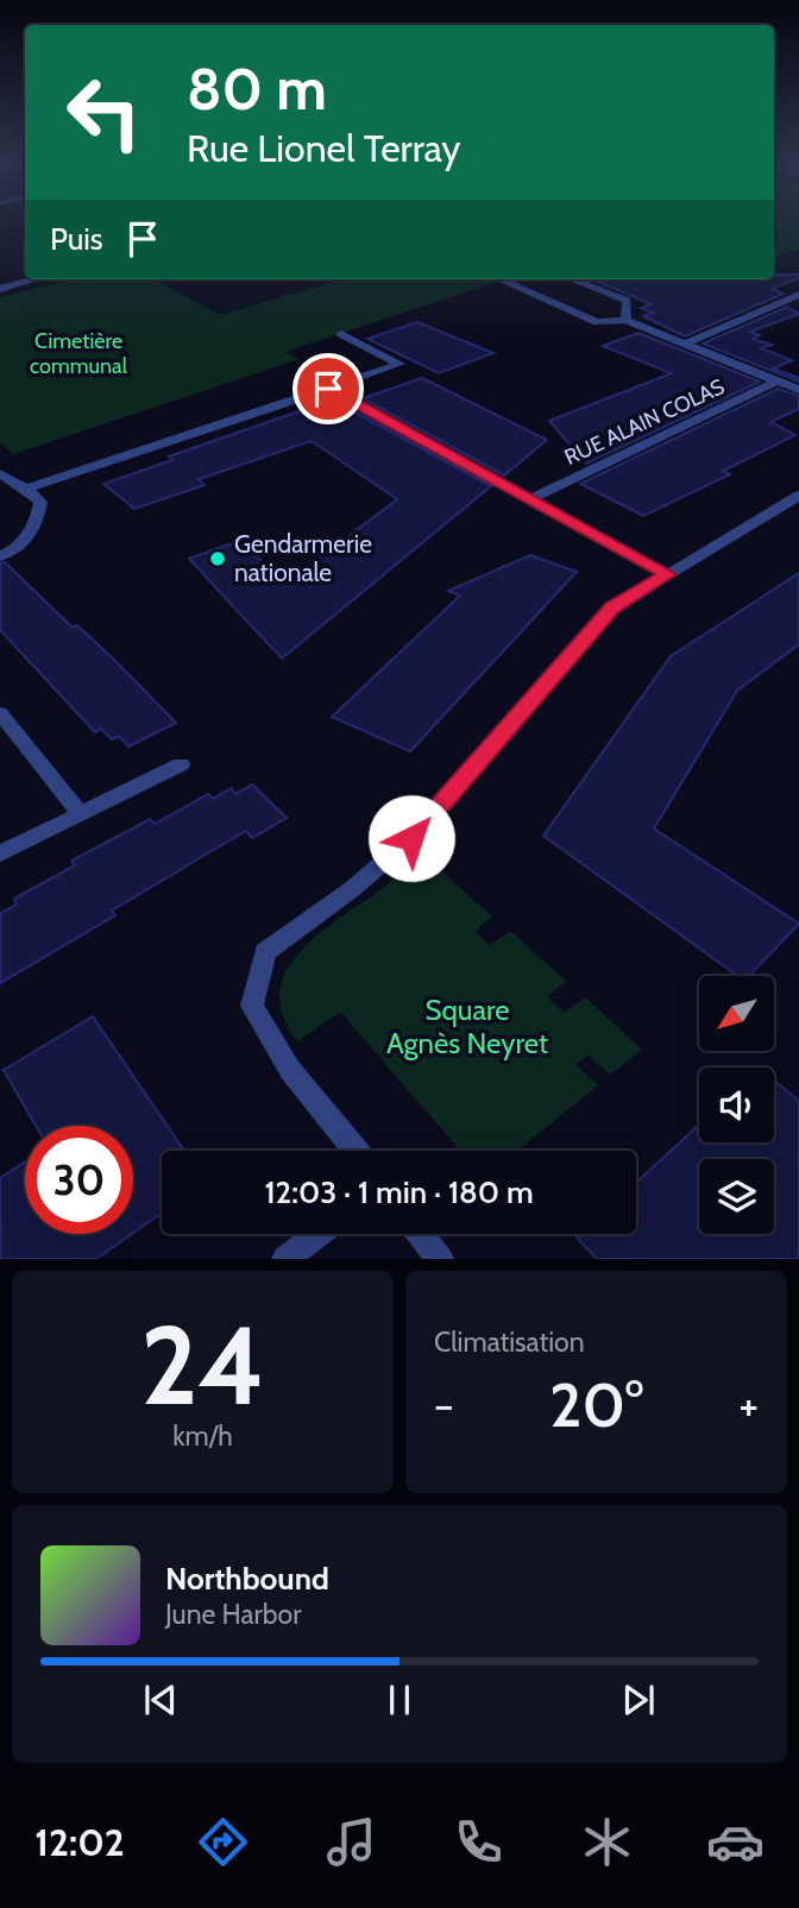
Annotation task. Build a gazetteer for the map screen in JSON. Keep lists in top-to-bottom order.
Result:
{
  "streets": {
    "street": ["RUE ALAIN COLAS"]
  },
  "parks": ["Cimetière communal", "Square Agnès Neyret"],
  "places": ["Gendarmerie nationale"],
  "north": "bottom left",
  "page": {
    "turn": ["80 m", "Rue Lionel Terray"],
    "then": "Puis",
    "limit": "30",
    "trip": "12:03 · 1 min · 180 m",
    "tile": [
      ["24", "km/h"],
      "Climatisation"
    ],
    "heat": ["−", "20°", "+"],
    "song": ["Northbound", "June Harbor"],
    "tabs": "12:02"
  }
}
